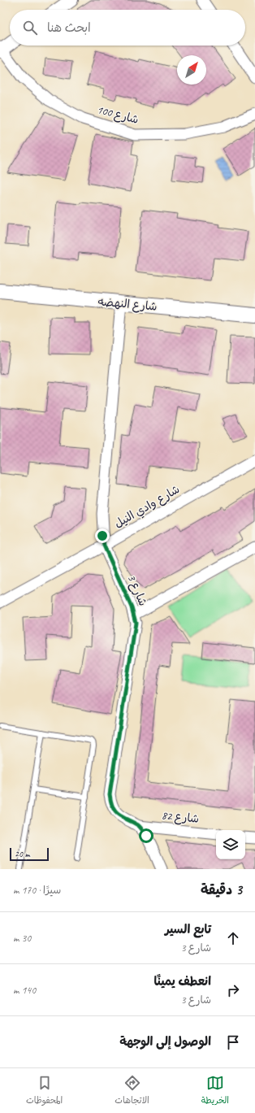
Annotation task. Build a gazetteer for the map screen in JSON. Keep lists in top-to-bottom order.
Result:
{
  "streets": {
    "main road": ["شارع النهضه"],
    "street": [
      "شارع 100",
      "شارع وادي النيل",
      "شارع 3",
      "شارع 82"
    ]
  },
  "crossings": [
    ["شارع النهضه", "شارع 3"],
    ["شارع وادي النيل", "شارع 3"],
    ["شارع 3", "شارع 82"]
  ],
  "scale_bar": "20 m",
  "north": "top right",
  "page": {
    "search": "ابحث هنا",
    "scale": "20 m",
    "heading": ["3 دقيقة", "سيرًا · 170 m"],
    "list": [
      ["تابع السير", "شارع 3", "30 m"],
      ["انعطف يمينًا", "شارع 3", "140 m"],
      "الوصول إلى الوجهة"
    ],
    "nav": ["الخريطة", "الاتجاهات", "المحفوظات"]
  }
}
